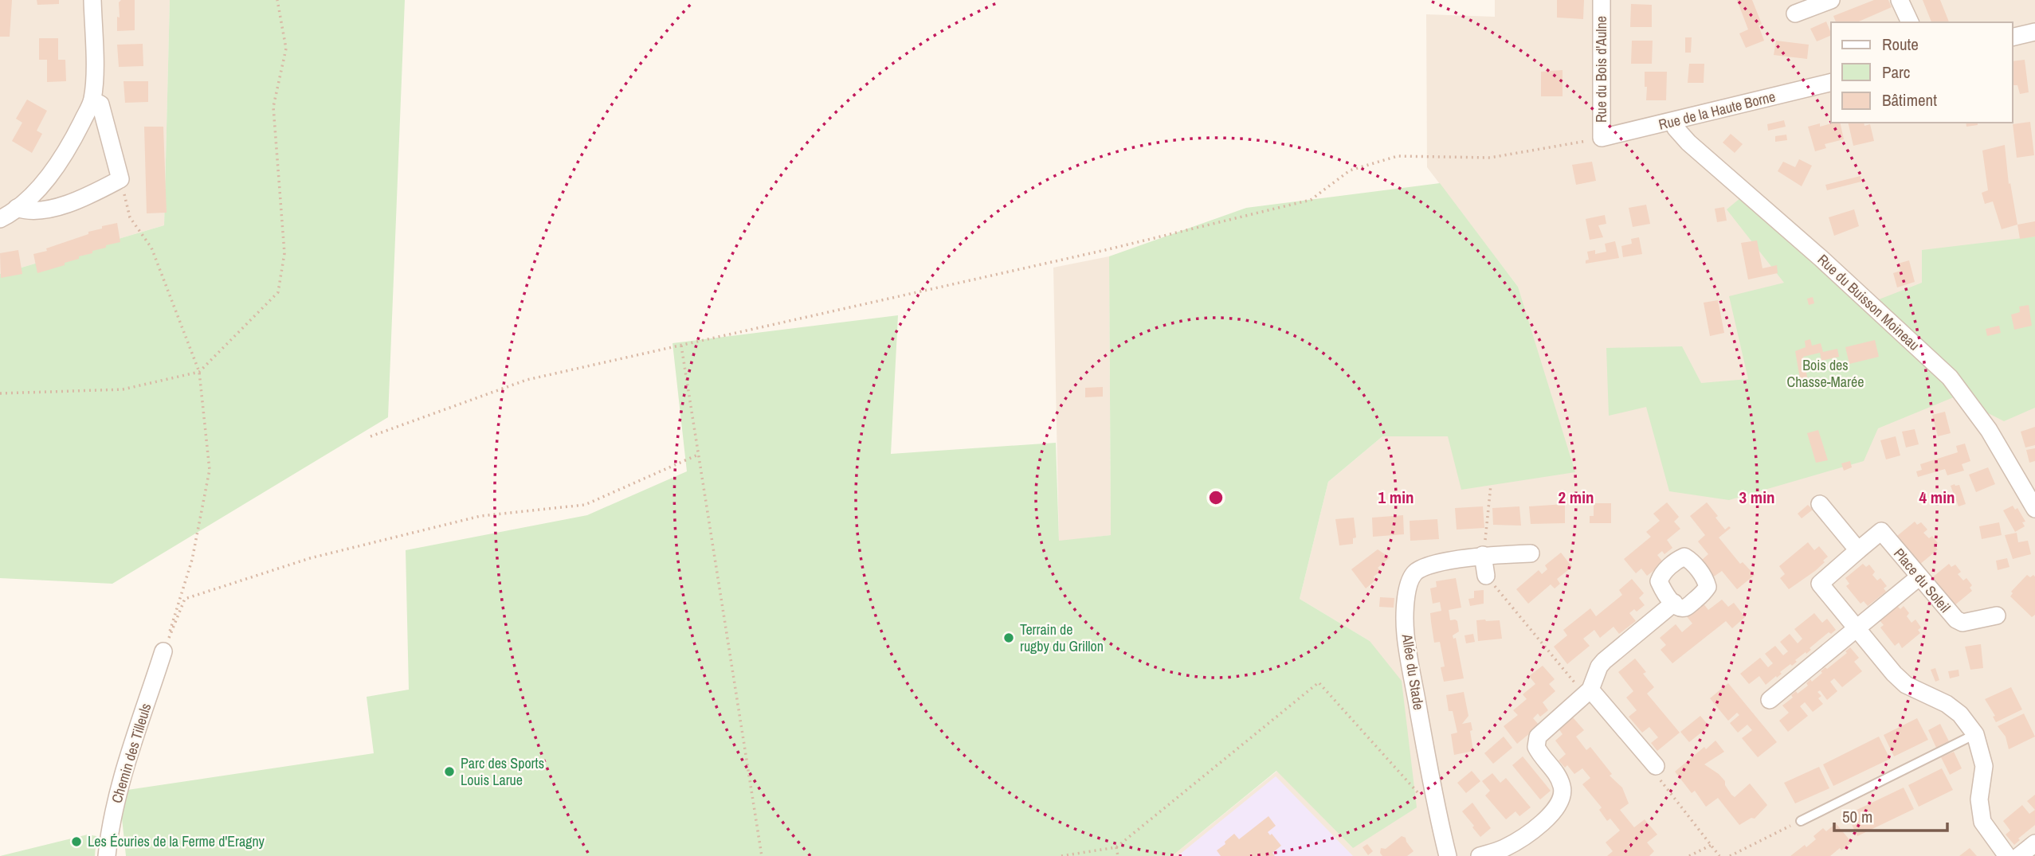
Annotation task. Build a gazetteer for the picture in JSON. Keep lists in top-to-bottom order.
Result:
{
  "streets": {
    "street": [
      "Rue du Bois d'Aulne",
      "Rue de la Haute Borne",
      "Rue du Buisson Moineau",
      "Place du Soleil",
      "Allée du Stade",
      "Chemin des Tilleuls"
    ]
  },
  "crossings": [
    ["Rue du Bois d'Aulne", "Rue de la Haute Borne"],
    ["Rue de la Haute Borne", "Rue du Buisson Moineau"]
  ],
  "parks": ["Bois des Chasse-Marée"],
  "places": ["Terrain de rugby du Grillon", "Parc des Sports Louis Larue", "Les Écuries de la Ferme d'Eragny"],
  "legend": ["Route", "Parc", "Bâtiment"],
  "scale_bar": "50 m",
  "rings": [
    "1 min",
    "2 min",
    "3 min",
    "4 min"
  ]
}
